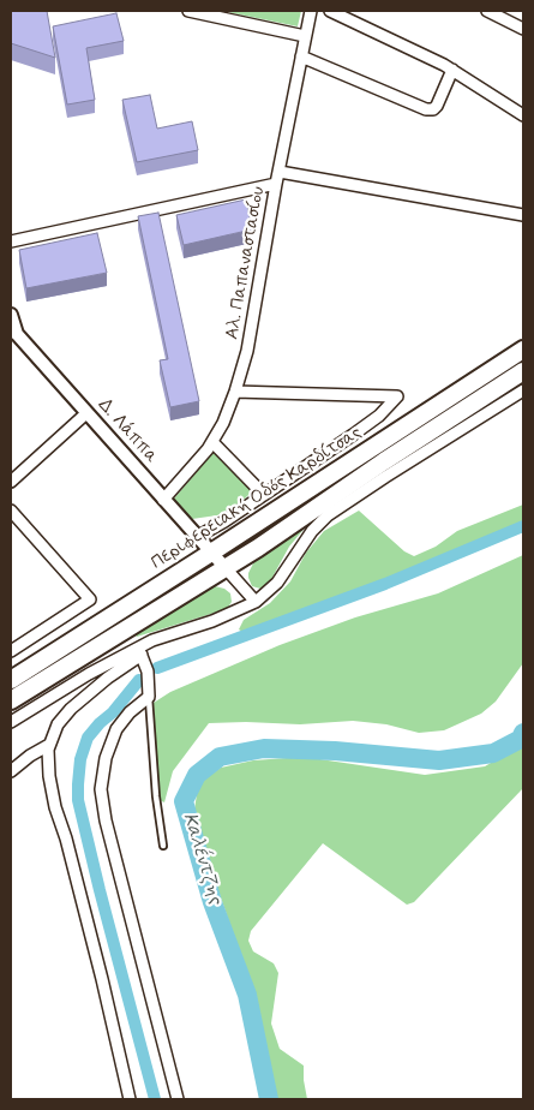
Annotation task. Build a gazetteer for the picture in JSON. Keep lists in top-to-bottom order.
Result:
{
  "streets": {
    "main road": ["Περιφερειακή Οδός Καρδίτσας"],
    "street": ["Αλ. Παπαναστασίου", "Δ. Λάππα"]
  },
  "crossings": [
    ["Αλ. Παπαναστασίου", "Δ. Λάππα"],
    ["Δ. Λάππα", "Περιφερειακή Οδός Καρδίτσας"]
  ],
  "water": ["Καλέντζης"]
}
